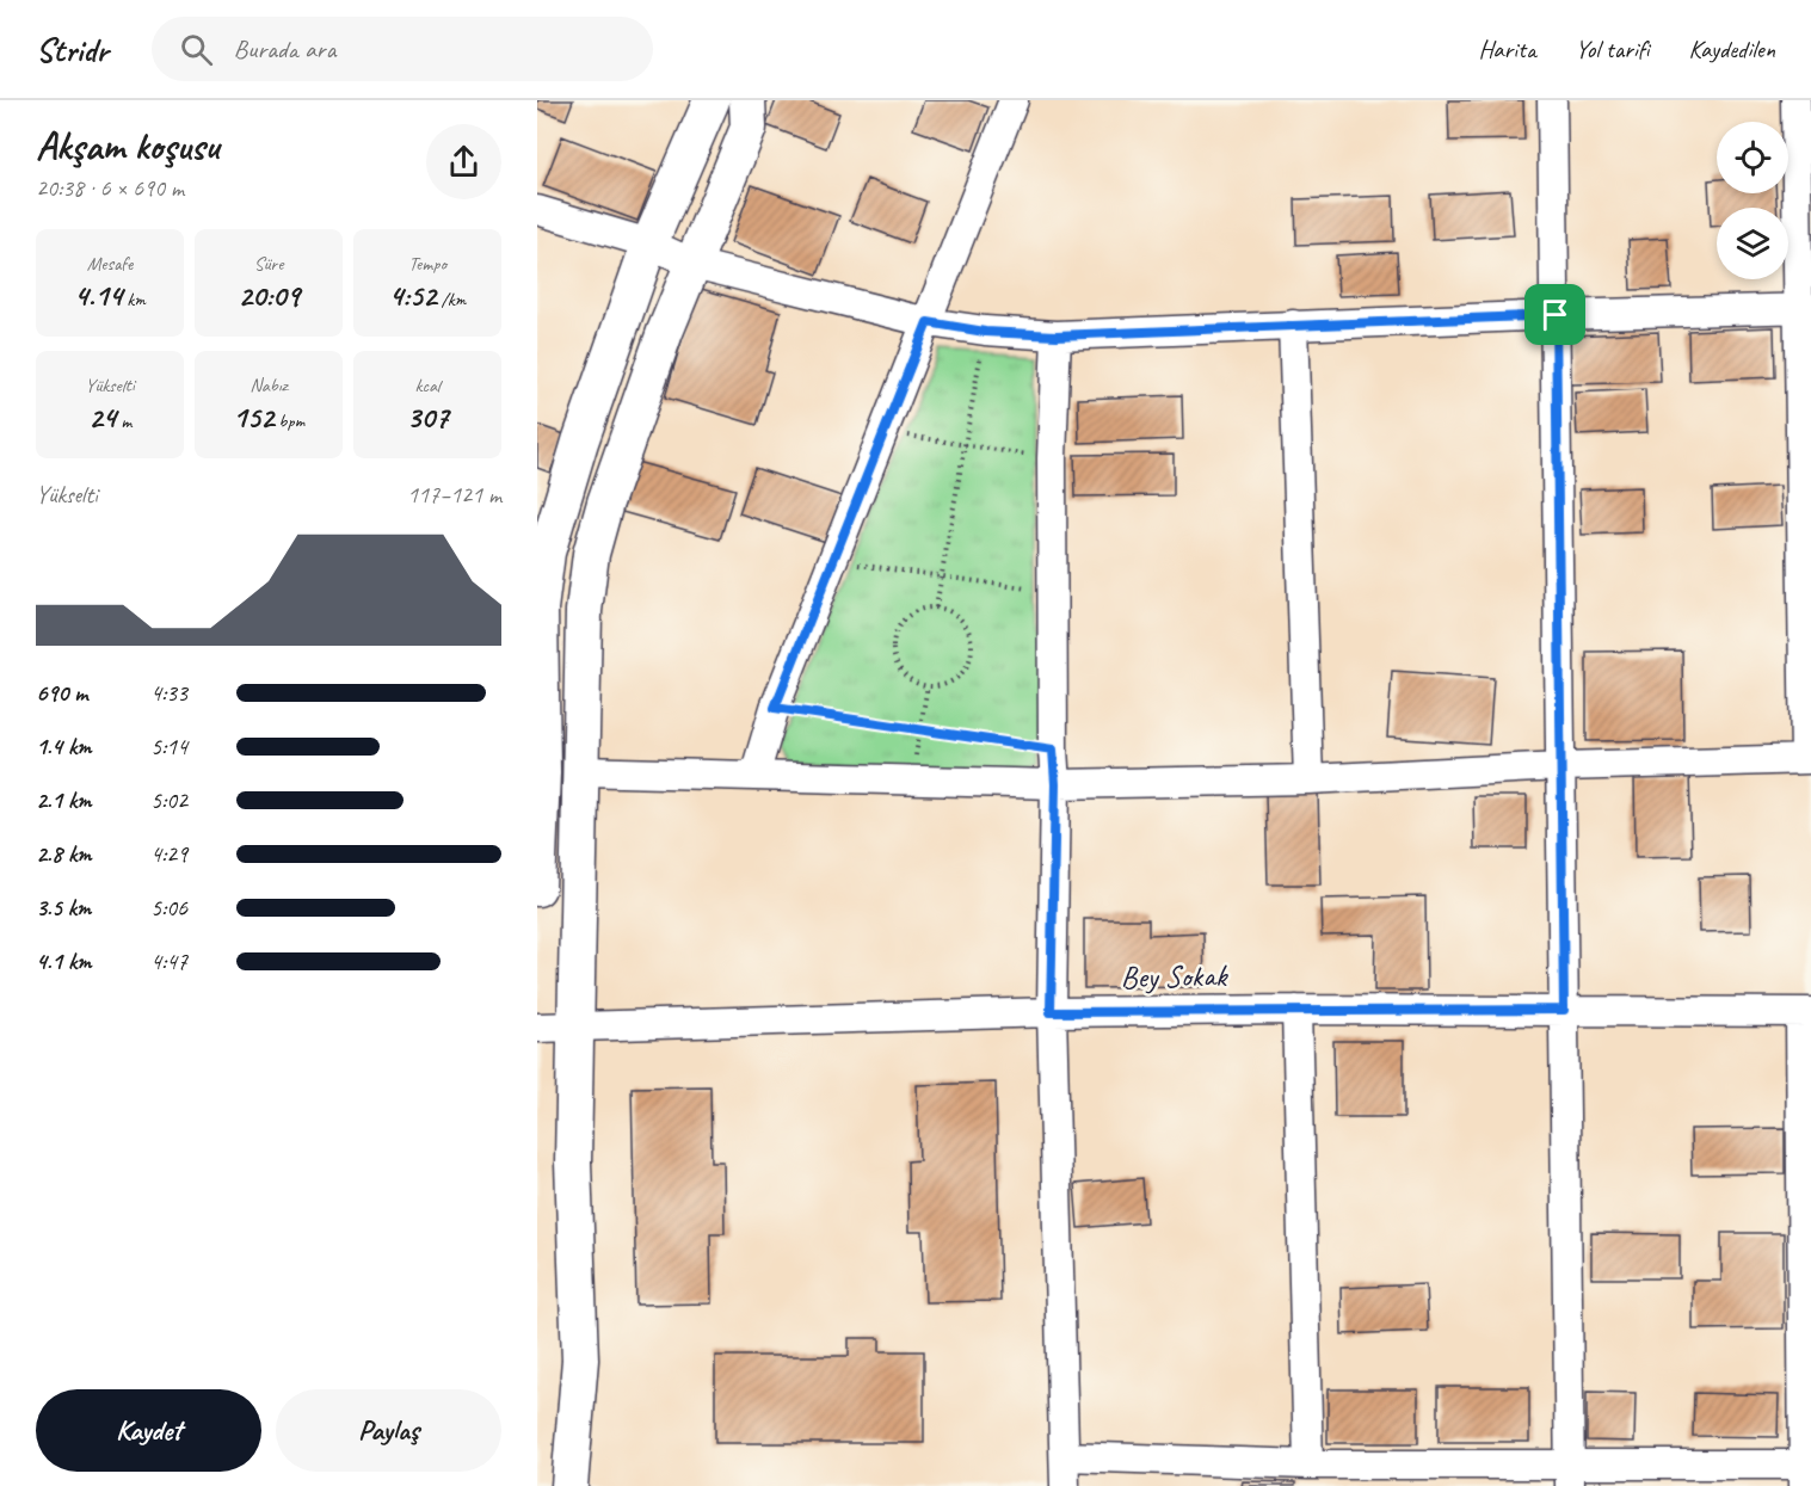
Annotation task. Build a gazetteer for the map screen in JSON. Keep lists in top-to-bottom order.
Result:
{
  "streets": {
    "street": ["Bey Sokak"]
  },
  "page": {
    "header": "Stridr",
    "search": "Burada ara",
    "nav": ["Harita", "Yol tarifi", "Kaydedilen"],
    "heading": ["Akşam koşusu", "20:38 · 6 × 690 m"],
    "stats": [
      ["Mesafe", "4.14 km"],
      ["Süre", "20:09"],
      ["Tempo", "4:52 /km"],
      ["Yükselti", "24 m"],
      ["Nabız", "152 bpm"],
      ["kcal", "307"]
    ],
    "chart": ["Yükselti", "117–121 m"],
    "list": [
      {
        "name": "690 m",
        "note": "4:33"
      },
      {
        "name": "1.4 km",
        "note": "5:14"
      },
      {
        "name": "2.1 km",
        "note": "5:02"
      },
      {
        "name": "2.8 km",
        "note": "4:29"
      },
      {
        "name": "3.5 km",
        "note": "5:06"
      },
      {
        "name": "4.1 km",
        "note": "4:47"
      }
    ],
    "buttons": ["Kaydet", "Paylaş"]
  }
}
